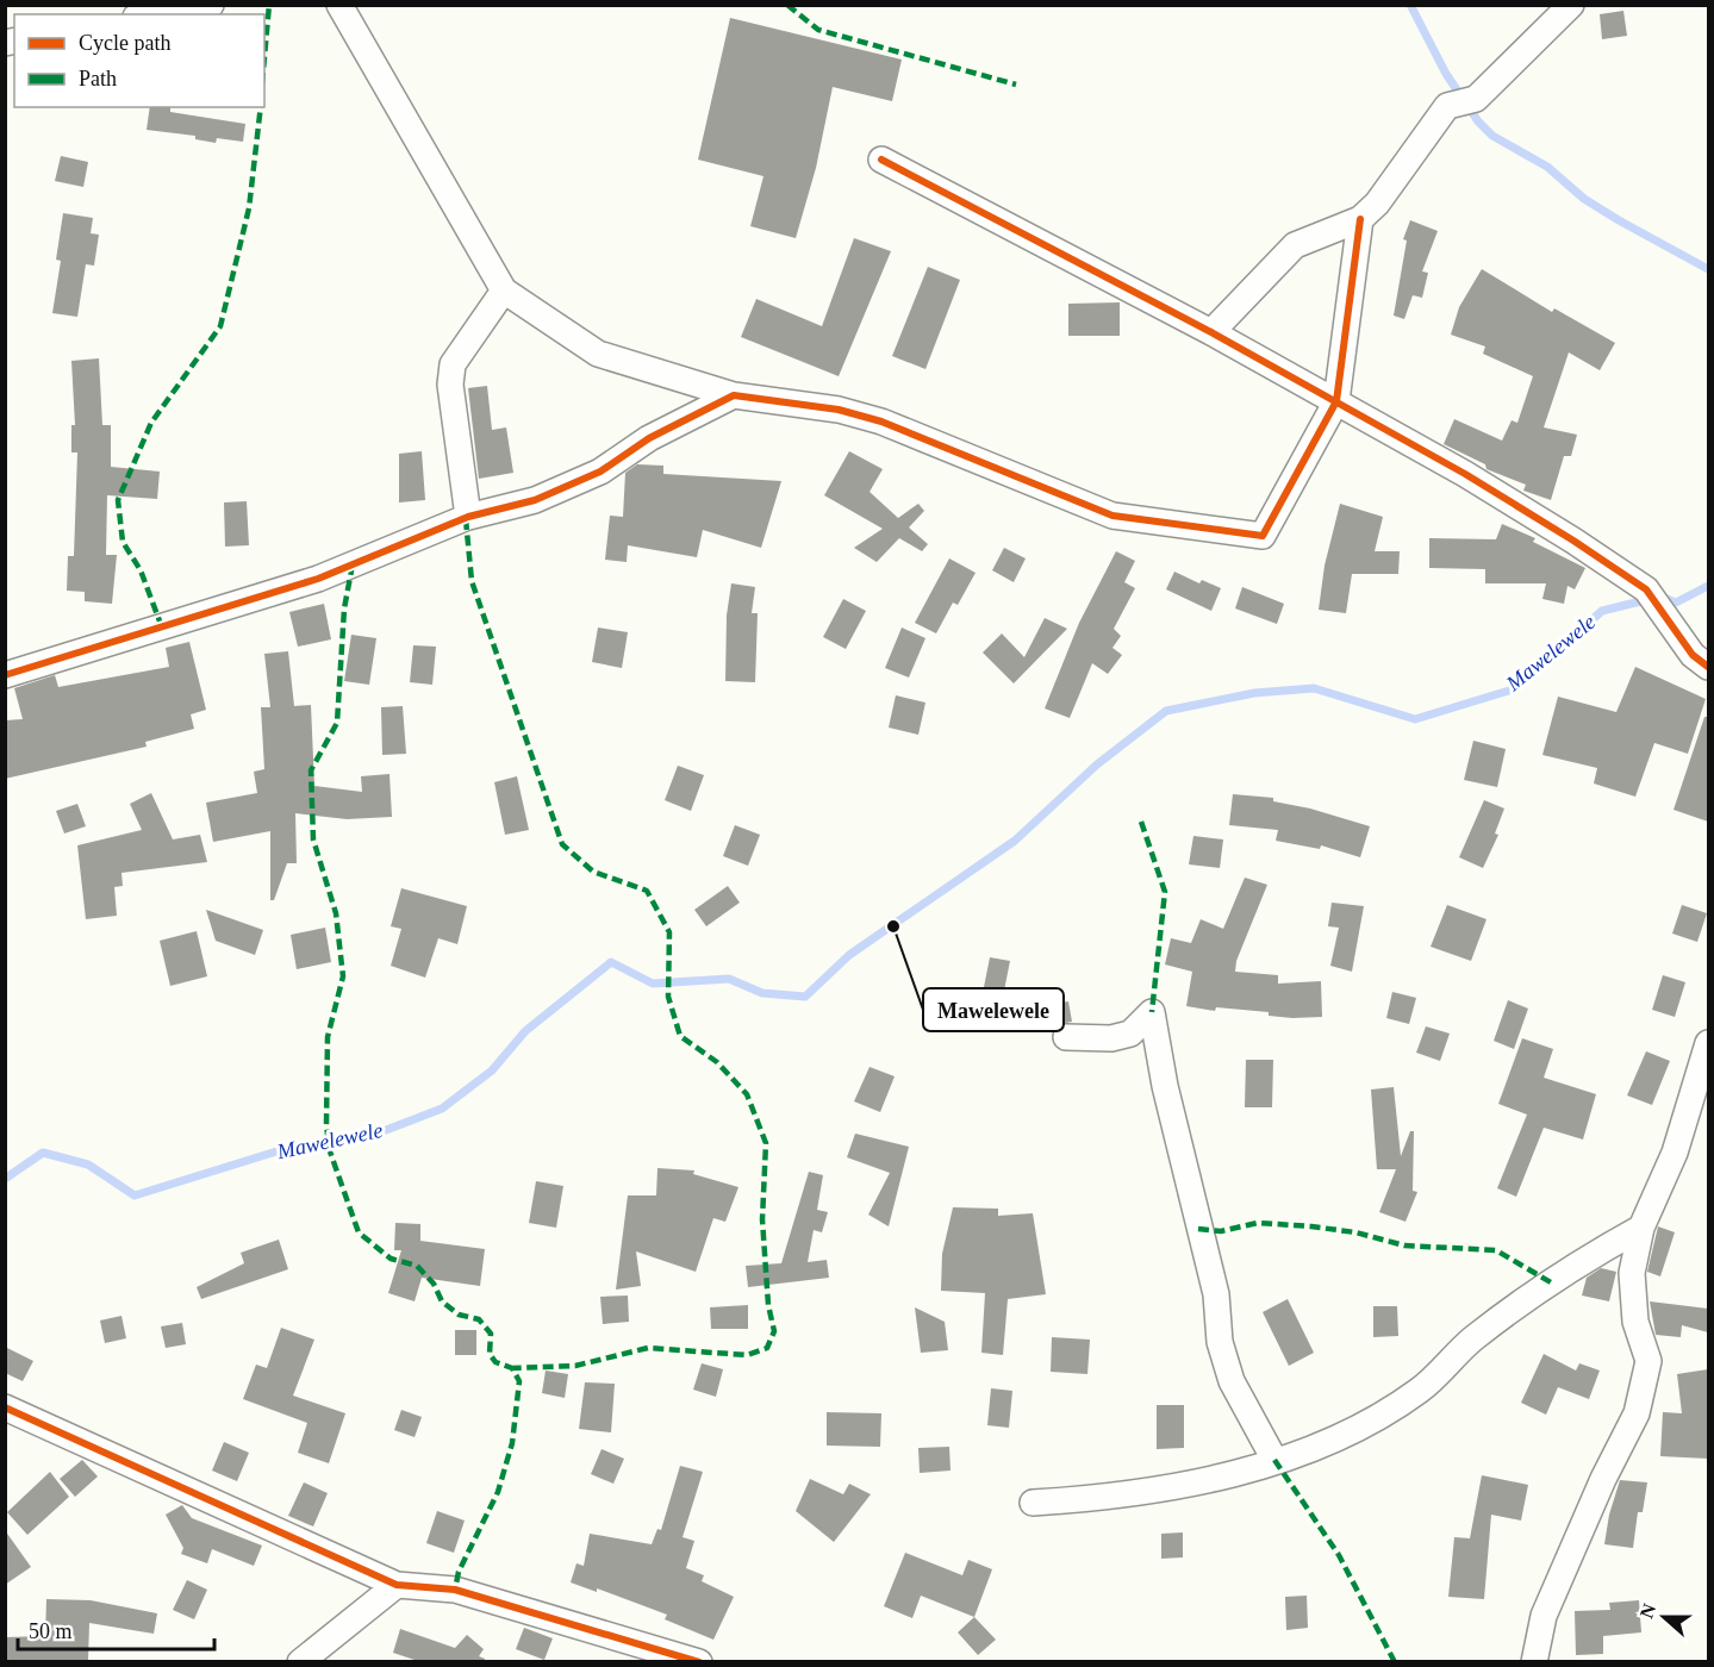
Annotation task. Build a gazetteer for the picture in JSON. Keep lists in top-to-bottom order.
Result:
{
  "water": ["Mawelewele"],
  "places": ["Mawelewele"],
  "legend": ["Cycle path", "Path"],
  "scale_bar": "50 m",
  "north": "left"
}
